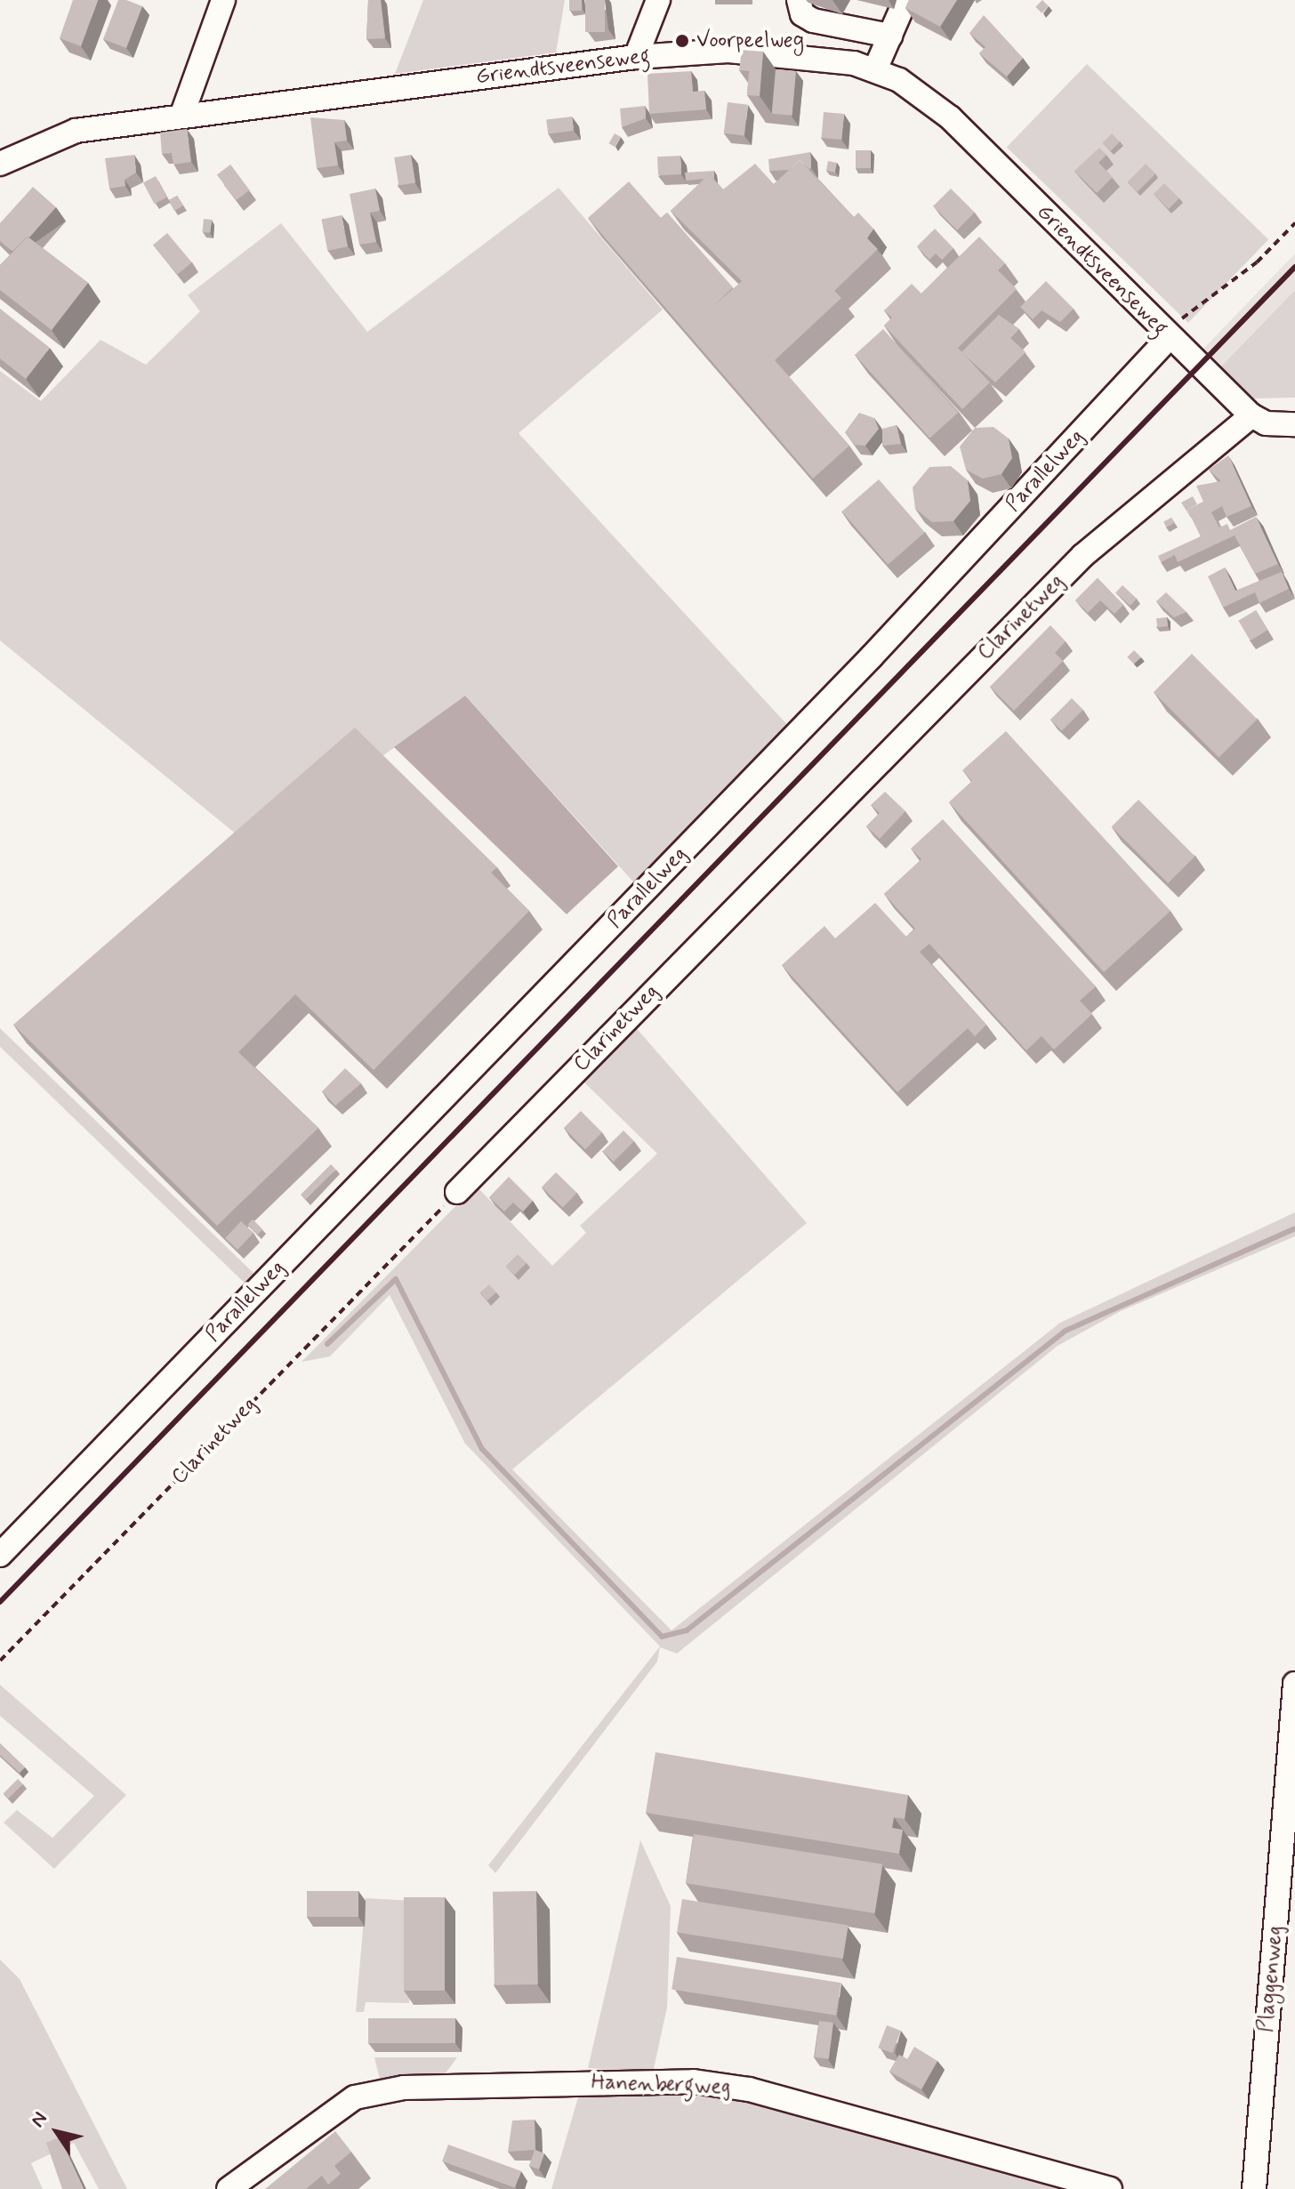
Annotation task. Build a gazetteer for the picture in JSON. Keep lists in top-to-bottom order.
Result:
{
  "streets": {
    "street": [
      "Griendtsveenseweg",
      "Parallelweg",
      "Clarinetweg",
      "Plaggenweg",
      "Hanenbergweg"
    ]
  },
  "crossings": [
    ["Griendtsveenseweg", "Parallelweg"],
    ["Griendtsveenseweg", "Clarinetweg"]
  ],
  "places": ["Voorpeelweg"],
  "north": "top left"
}
